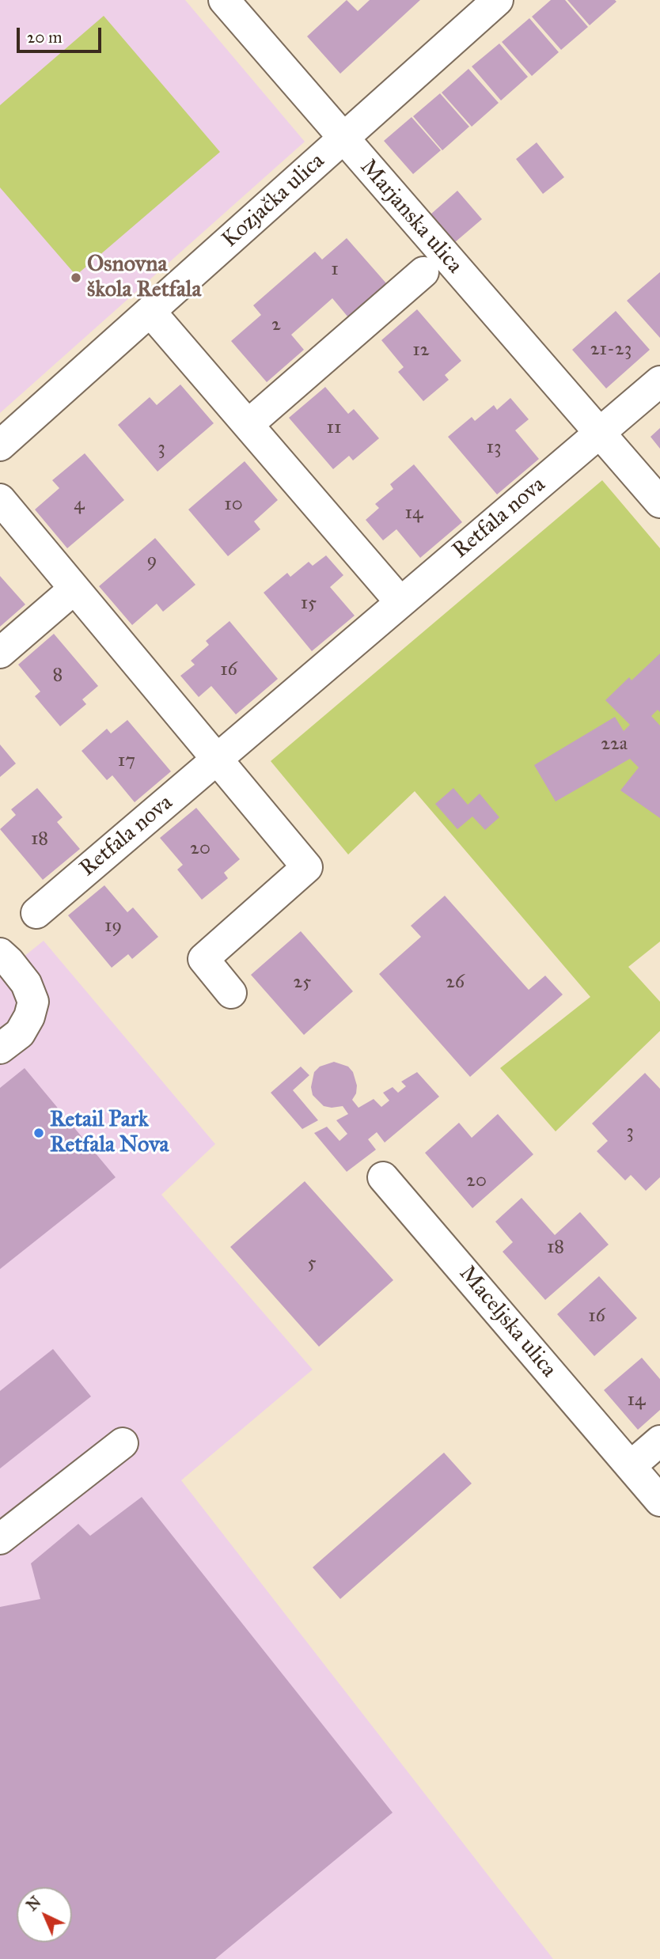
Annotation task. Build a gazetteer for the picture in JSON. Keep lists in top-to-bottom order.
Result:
{
  "streets": {
    "street": [
      "Kozjačka ulica",
      "Marjanska ulica",
      "Retfala nova",
      "Maceljska ulica"
    ]
  },
  "crossings": [
    ["Kozjačka ulica", "Marjanska ulica"],
    ["Marjanska ulica", "Retfala nova"]
  ],
  "places": ["Osnovna škola Retfala", "Retail Park Retfala Nova"],
  "house_numbers": [
    "1",
    "2",
    "21-23",
    "12",
    "11",
    "13",
    "3",
    "4",
    "10",
    "14",
    "9",
    "15",
    "16",
    "8",
    "22a",
    "17",
    "18",
    "20",
    "19",
    "25",
    "26",
    "3",
    "20",
    "18",
    "5",
    "16",
    "14"
  ],
  "scale_bar": "20 m",
  "north": "top left"
}
